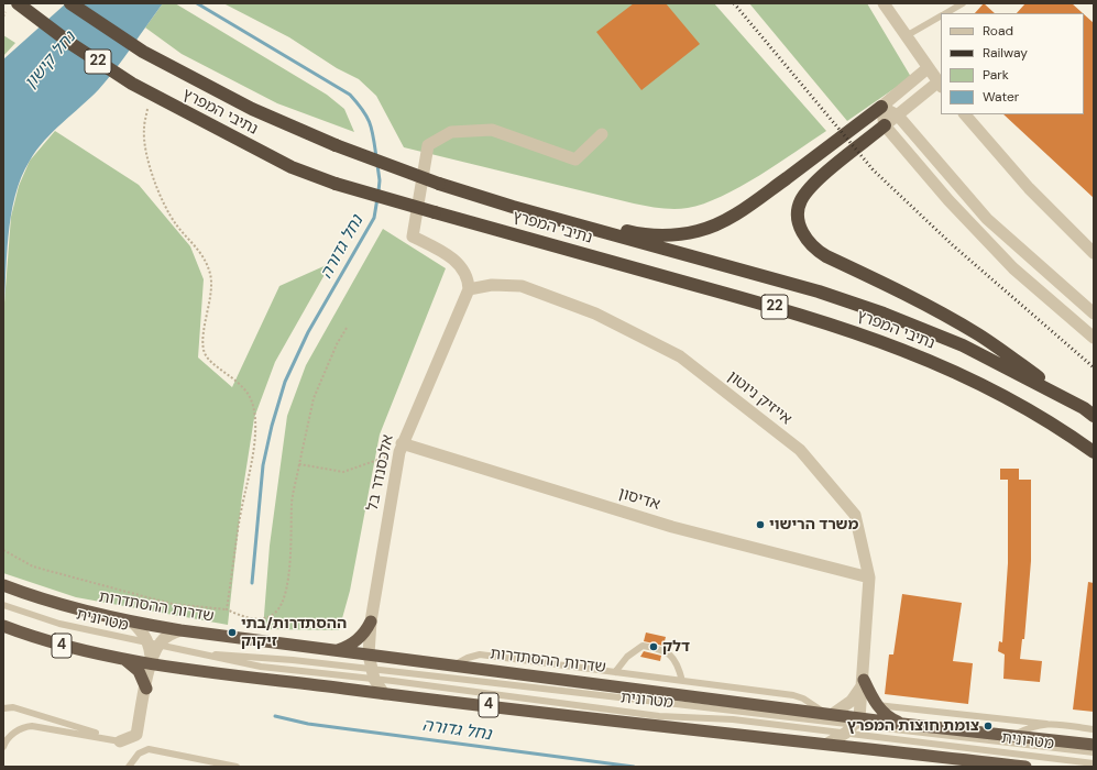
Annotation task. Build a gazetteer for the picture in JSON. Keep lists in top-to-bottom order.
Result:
{
  "streets": {
    "highway": [
      "22",
      "נתיבי המפרץ",
      "שדרות ההסתדרות",
      "4"
    ],
    "street": ["אייזיק ניוטון", "אלכסנדר בל", "אדיסון"],
    "lane": ["מטרונית"]
  },
  "crossings": [
    ["אייזיק ניוטון", "אלכסנדר בל"],
    ["אייזיק ניוטון", "אדיסון"],
    ["אייזיק ניוטון", "שדרות ההסתדרות"],
    ["אייזיק ניוטון", "מטרונית"],
    ["אלכסנדר בל", "אדיסון"],
    ["אלכסנדר בל", "שדרות ההסתדרות"],
    ["אלכסנדר בל", "מטרונית"],
    ["אלכסנדר בל", "4"],
    ["שדרות ההסתדרות", "מטרונית"]
  ],
  "water": ["נחל קישון", "נחל גדורה"],
  "places": [
    "משרד הרישוי",
    "ההסתדרות/בתי זיקוק",
    "דלק",
    "צומת חוצות המפרץ"
  ],
  "legend": [
    "Road",
    "Railway",
    "Park",
    "Water"
  ]
}
